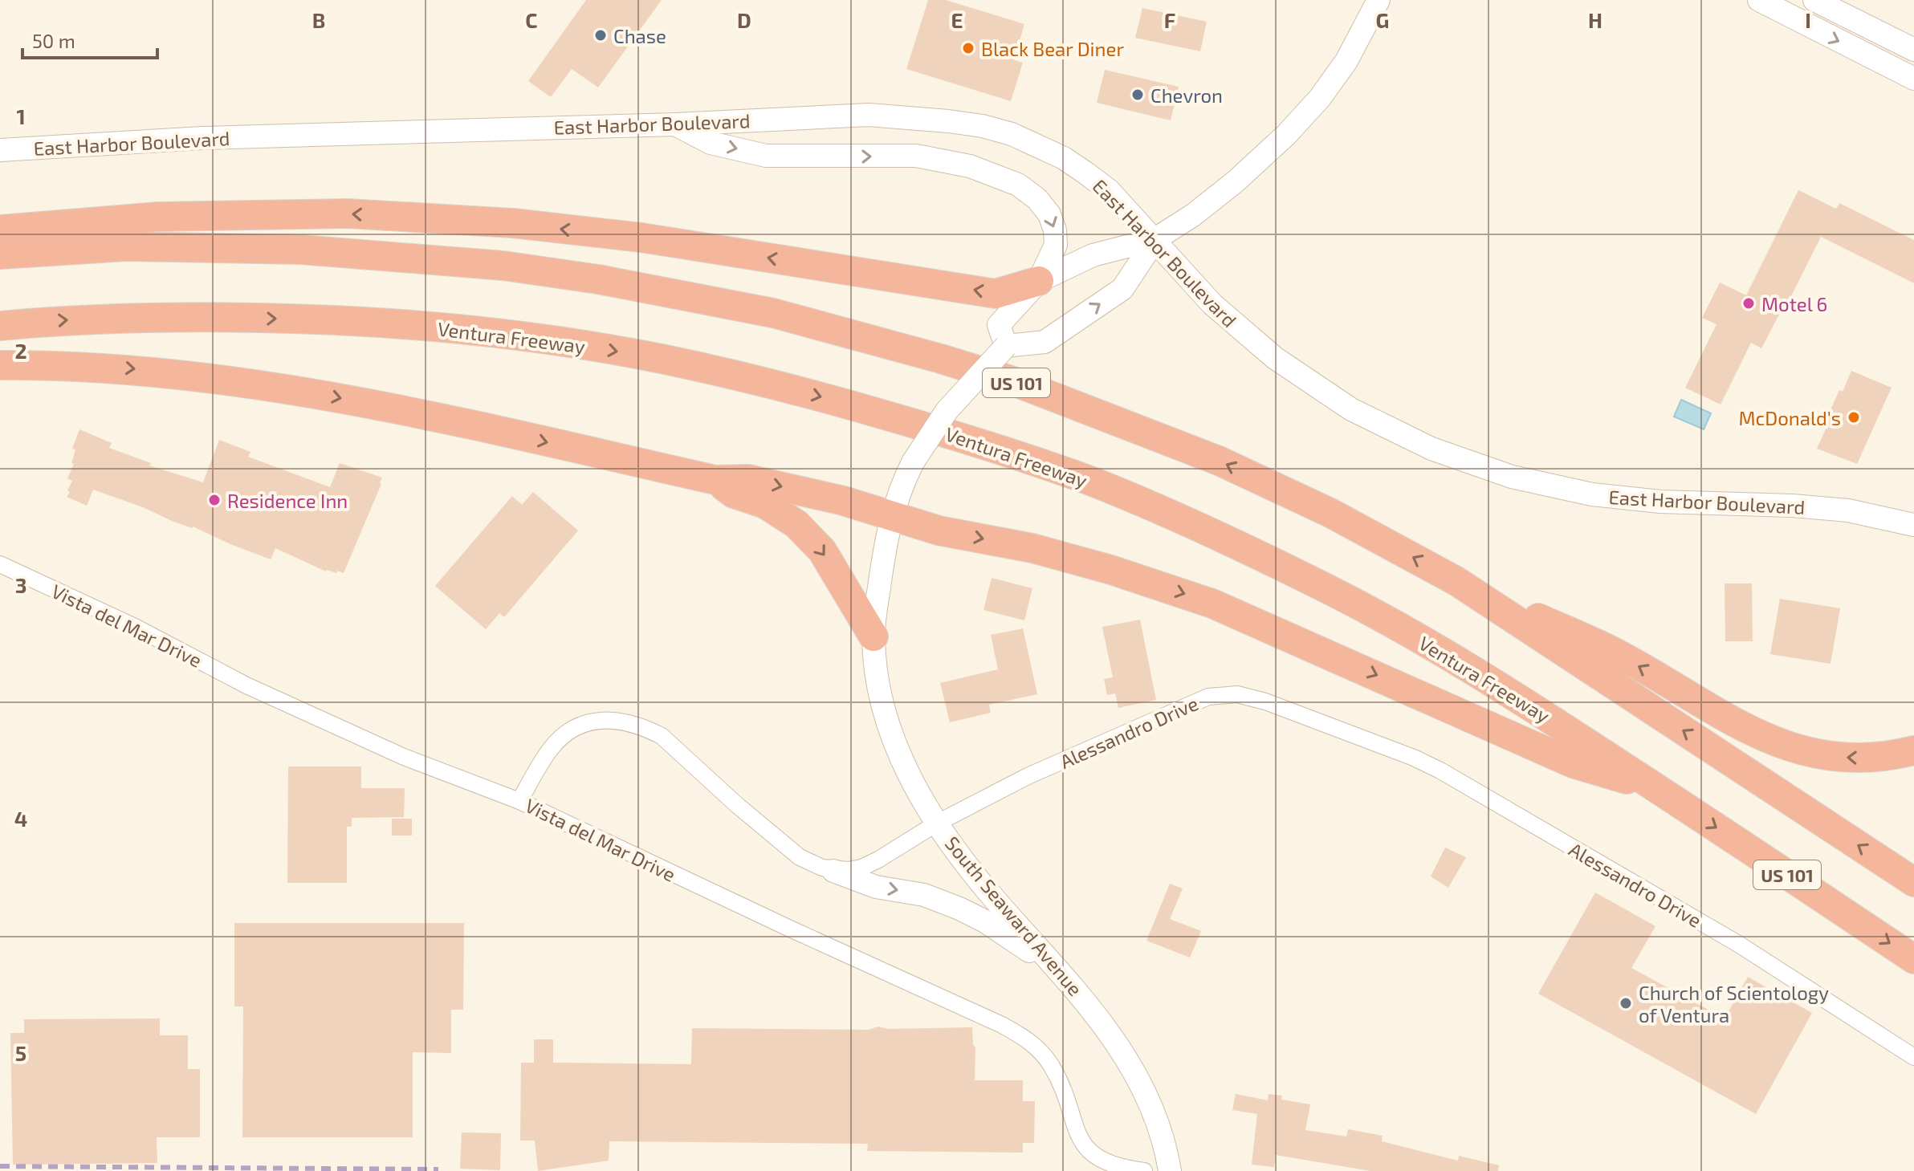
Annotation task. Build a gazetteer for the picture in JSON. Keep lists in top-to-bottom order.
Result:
{
  "streets": {
    "highway": ["Ventura Freeway", "US 101"],
    "main road": ["East Harbor Boulevard", "South Seaward Avenue"],
    "street": ["Vista del Mar Drive", "Alessandro Drive"]
  },
  "crossings": [
    ["East Harbor Boulevard", "South Seaward Avenue"],
    ["Alessandro Drive", "South Seaward Avenue"]
  ],
  "places": [
    "Chase",
    "Black Bear Diner",
    "Chevron",
    "Motel 6",
    "McDonald's",
    "Residence Inn",
    "Church of Scientology of Ventura"
  ],
  "scale_bar": "50 m",
  "grid": {
    "columns": [
      "B",
      "C",
      "D",
      "E",
      "F",
      "G",
      "H",
      "I"
    ],
    "rows": [
      "1",
      "2",
      "3",
      "4",
      "5"
    ]
  }
}
